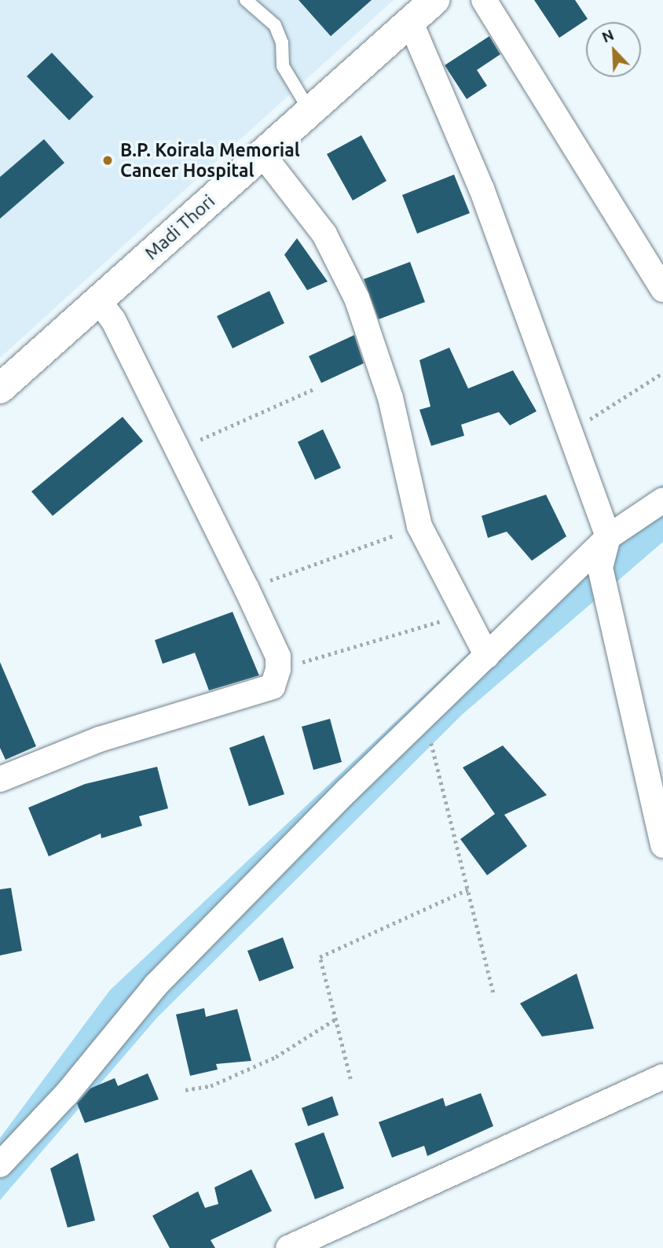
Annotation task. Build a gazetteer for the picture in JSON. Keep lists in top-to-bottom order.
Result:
{
  "streets": {
    "main road": ["Madi Thori"]
  },
  "places": ["B.P. Koirala Memorial Cancer Hospital"],
  "north": "top left"
}
